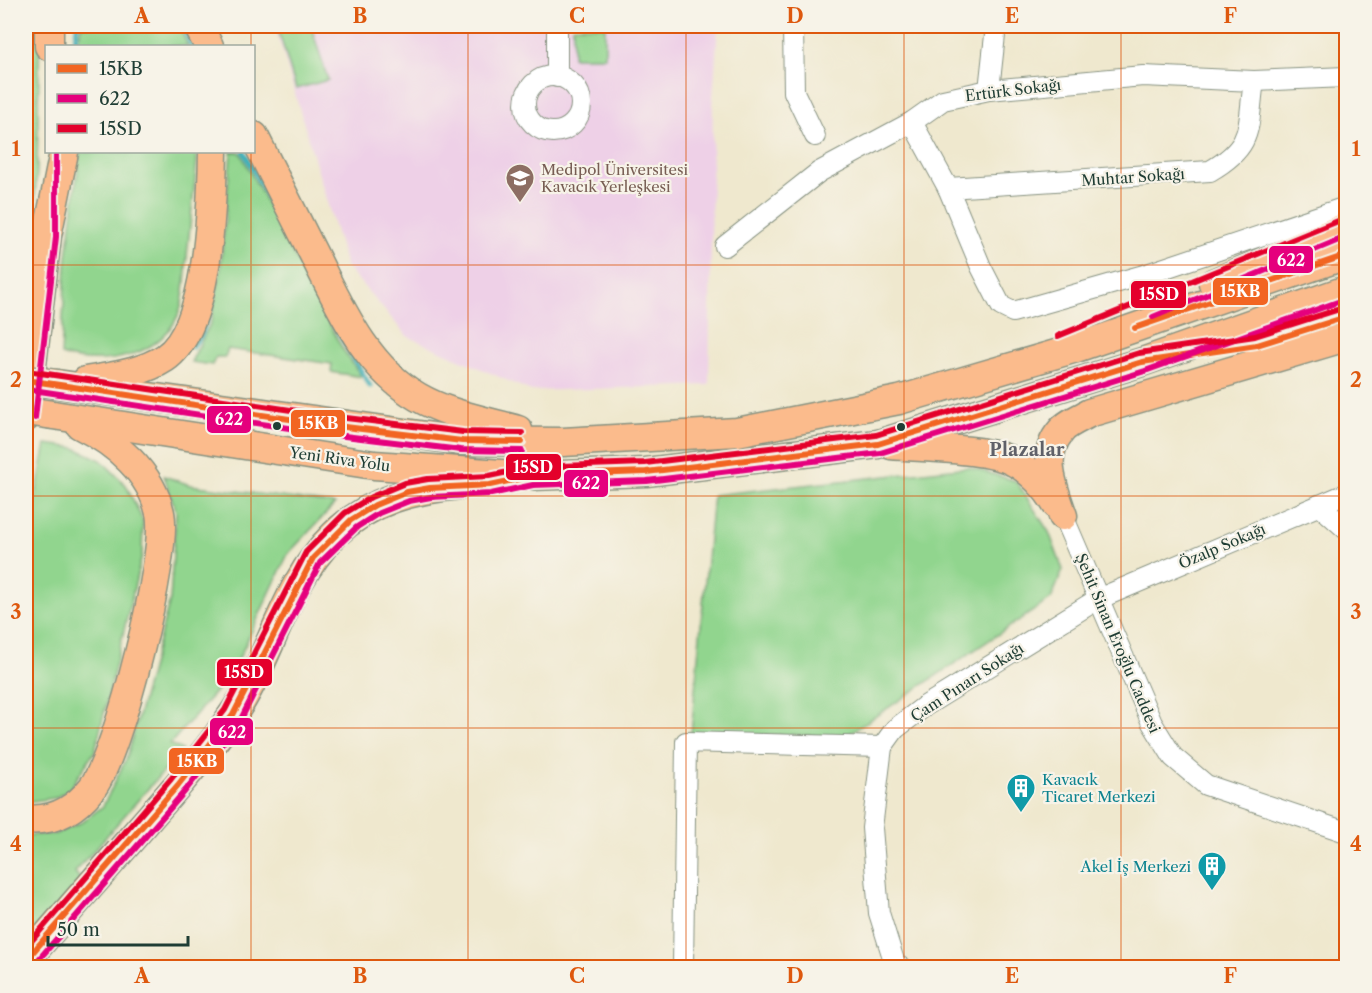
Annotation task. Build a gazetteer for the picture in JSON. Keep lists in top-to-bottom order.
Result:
{
  "streets": {
    "highway": ["Yeni Riva Yolu"],
    "street": [
      "Ertürk Sokağı",
      "Muhtar Sokağı",
      "Özalp Sokağı",
      "Şehit Sinan Eroğlu Caddesi",
      "Çam Pınarı Sokağı"
    ]
  },
  "crossings": [
    ["Ertürk Sokağı", "Muhtar Sokağı"],
    ["Özalp Sokağı", "Şehit Sinan Eroğlu Caddesi"],
    ["Özalp Sokağı", "Çam Pınarı Sokağı"],
    ["Şehit Sinan Eroğlu Caddesi", "Çam Pınarı Sokağı"]
  ],
  "districts": ["Plazalar"],
  "places": {
    "school or university": ["Medipol Üniversitesi Kavacık Yerleşkesi"],
    "building": ["Kavacık Ticaret Merkezi", "Akel İş Merkezi"]
  },
  "lines": ["transit line 622", "transit line 15SD", "transit line 15KB"],
  "legend": ["15KB", "622", "15SD"],
  "scale_bar": "50 m",
  "grid": {
    "columns": [
      "A",
      "B",
      "C",
      "D",
      "E",
      "F"
    ],
    "rows": [
      "1",
      "2",
      "3",
      "4"
    ]
  }
}
